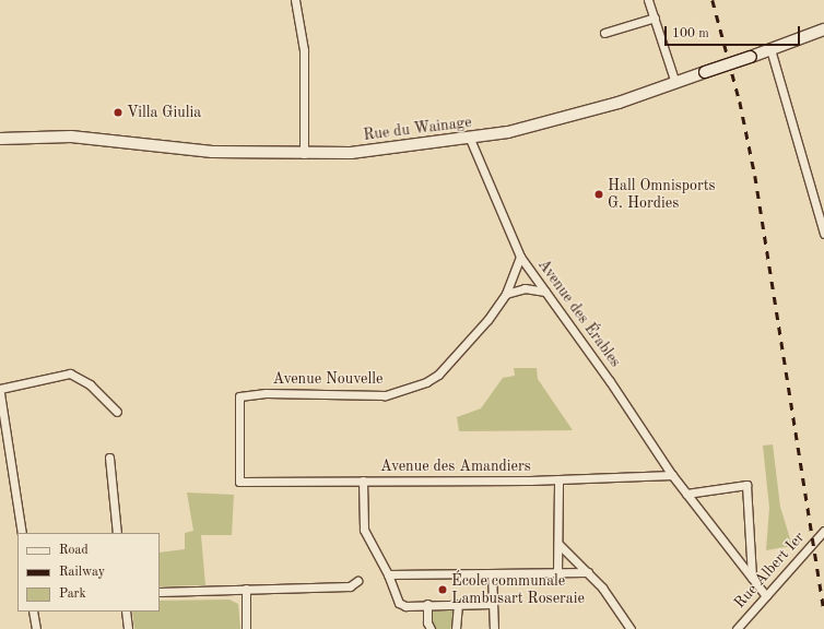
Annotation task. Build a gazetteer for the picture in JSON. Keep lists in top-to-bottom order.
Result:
{
  "streets": {
    "main road": ["Rue du Wainage"],
    "street": [
      "Avenue des Érables",
      "Avenue Nouvelle",
      "Avenue des Amandiers",
      "Rue Albert Ier"
    ]
  },
  "crossings": [
    ["Rue du Wainage", "Avenue des Érables"],
    ["Avenue des Érables", "Avenue Nouvelle"],
    ["Avenue des Érables", "Avenue des Amandiers"],
    ["Avenue des Érables", "Rue Albert Ier"],
    ["Avenue Nouvelle", "Avenue des Amandiers"]
  ],
  "places": ["Villa Giulia", "Hall Omnisports G. Hordies", "École communale Lambusart Roseraie"],
  "legend": ["Road", "Railway", "Park"],
  "scale_bar": "100 m"
}
